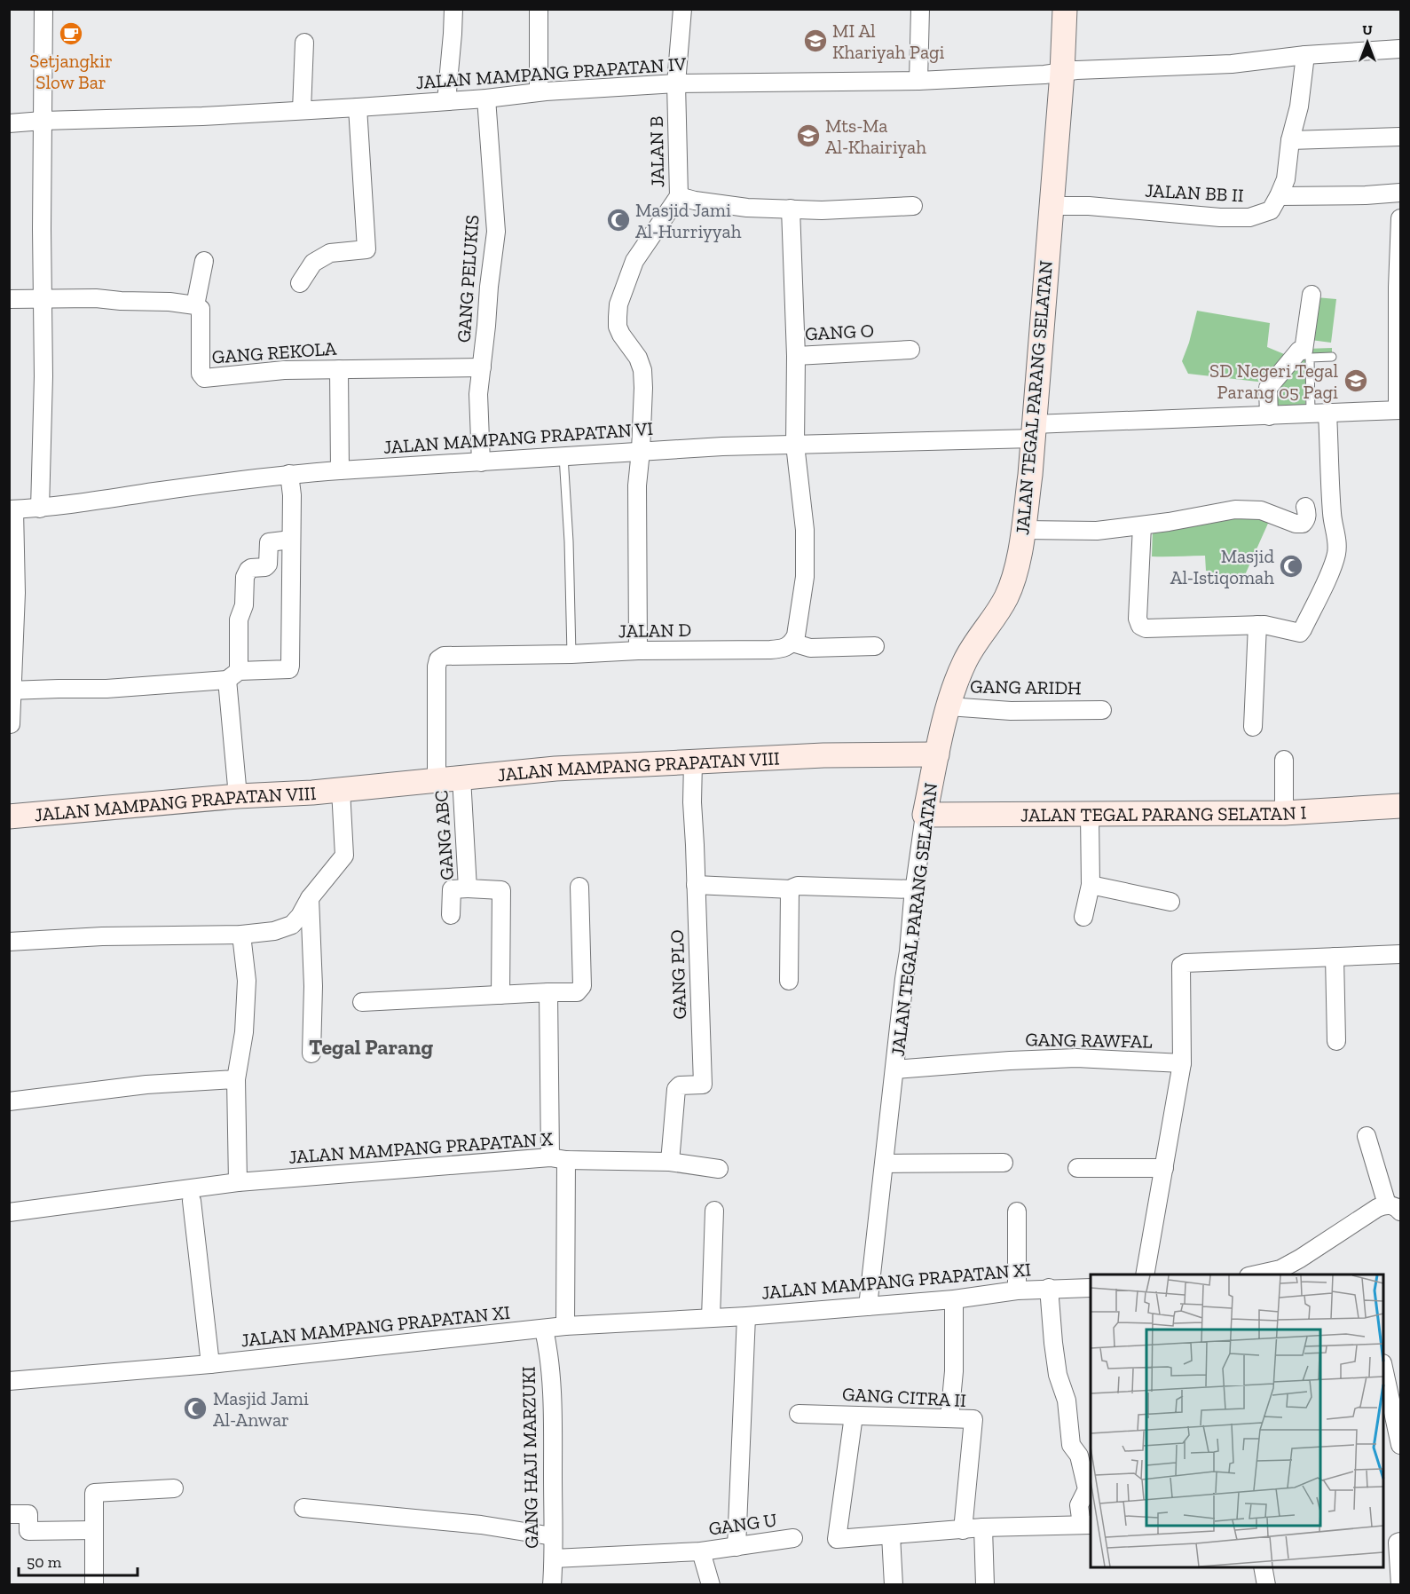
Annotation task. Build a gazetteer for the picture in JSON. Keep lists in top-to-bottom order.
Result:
{
  "streets": {
    "street": [
      "JALAN MAMPANG PRAPATAN IV",
      "JALAN B",
      "JALAN BB II",
      "GANG PELUKIS",
      "GANG O",
      "GANG REKOLA",
      "JALAN TEGAL PARANG SELATAN",
      "JALAN MAMPANG PRAPATAN VI",
      "JALAN D",
      "GANG ARIDH",
      "JALAN MAMPANG PRAPATAN VIII",
      "JALAN TEGAL PARANG SELATAN I",
      "GANG ABC",
      "GANG PLO",
      "GANG RAWFAL",
      "JALAN MAMPANG PRAPATAN X",
      "JALAN MAMPANG PRAPATAN XI",
      "GANG CITRA II",
      "GANG HAJI MARZUKI",
      "GANG U"
    ]
  },
  "crossings": [
    ["JALAN MAMPANG PRAPATAN IV", "JALAN B"],
    ["JALAN MAMPANG PRAPATAN IV", "JALAN BB II"],
    ["JALAN MAMPANG PRAPATAN IV", "GANG PELUKIS"],
    ["JALAN MAMPANG PRAPATAN IV", "JALAN TEGAL PARANG SELATAN"],
    ["JALAN B", "JALAN MAMPANG PRAPATAN VI"],
    ["JALAN B", "JALAN D"],
    ["JALAN BB II", "JALAN TEGAL PARANG SELATAN"],
    ["GANG PELUKIS", "GANG REKOLA"],
    ["GANG PELUKIS", "JALAN MAMPANG PRAPATAN VI"],
    ["GANG O", "JALAN MAMPANG PRAPATAN VI"],
    ["JALAN TEGAL PARANG SELATAN", "JALAN MAMPANG PRAPATAN VI"],
    ["JALAN TEGAL PARANG SELATAN", "GANG ARIDH"],
    ["JALAN TEGAL PARANG SELATAN", "JALAN MAMPANG PRAPATAN VIII"],
    ["JALAN TEGAL PARANG SELATAN", "JALAN TEGAL PARANG SELATAN I"],
    ["JALAN TEGAL PARANG SELATAN", "GANG RAWFAL"],
    ["JALAN TEGAL PARANG SELATAN", "JALAN MAMPANG PRAPATAN XI"],
    ["JALAN D", "JALAN MAMPANG PRAPATAN VIII"],
    ["JALAN MAMPANG PRAPATAN VIII", "GANG ABC"],
    ["JALAN MAMPANG PRAPATAN VIII", "GANG PLO"],
    ["GANG PLO", "JALAN MAMPANG PRAPATAN X"],
    ["JALAN MAMPANG PRAPATAN XI", "GANG HAJI MARZUKI"],
    ["JALAN MAMPANG PRAPATAN XI", "GANG U"]
  ],
  "districts": ["Tegal Parang"],
  "places": {
    "cafe": ["Setjangkir Slow Bar"],
    "school or university": ["MI Al Khariyah Pagi", "Mts-Ma Al-Khairiyah", "SD Negeri Tegal Parang 05 Pagi"],
    "mosque": ["Masjid Jami Al-Hurriyyah", "Masjid Al-Istiqomah", "Masjid Jami Al-Anwar"]
  },
  "scale_bar": "50 m",
  "north": "top"
}
